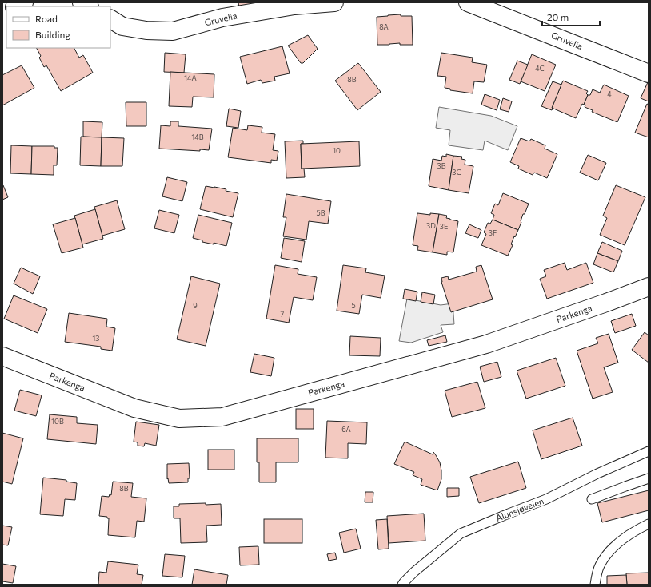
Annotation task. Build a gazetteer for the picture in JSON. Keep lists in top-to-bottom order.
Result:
{
  "streets": {
    "street": ["Gruvelia", "Parkenga"],
    "lane": ["Alunsjøveien"]
  },
  "house_numbers": [
    "8A",
    "4C",
    "14A",
    "8B",
    "4",
    "14B",
    "10",
    "3B",
    "3C",
    "5B",
    "3D",
    "3E",
    "3F",
    "9",
    "5",
    "7",
    "13",
    "10B",
    "6A",
    "8B"
  ],
  "legend": ["Road", "Building"],
  "scale_bar": "20 m"
}
